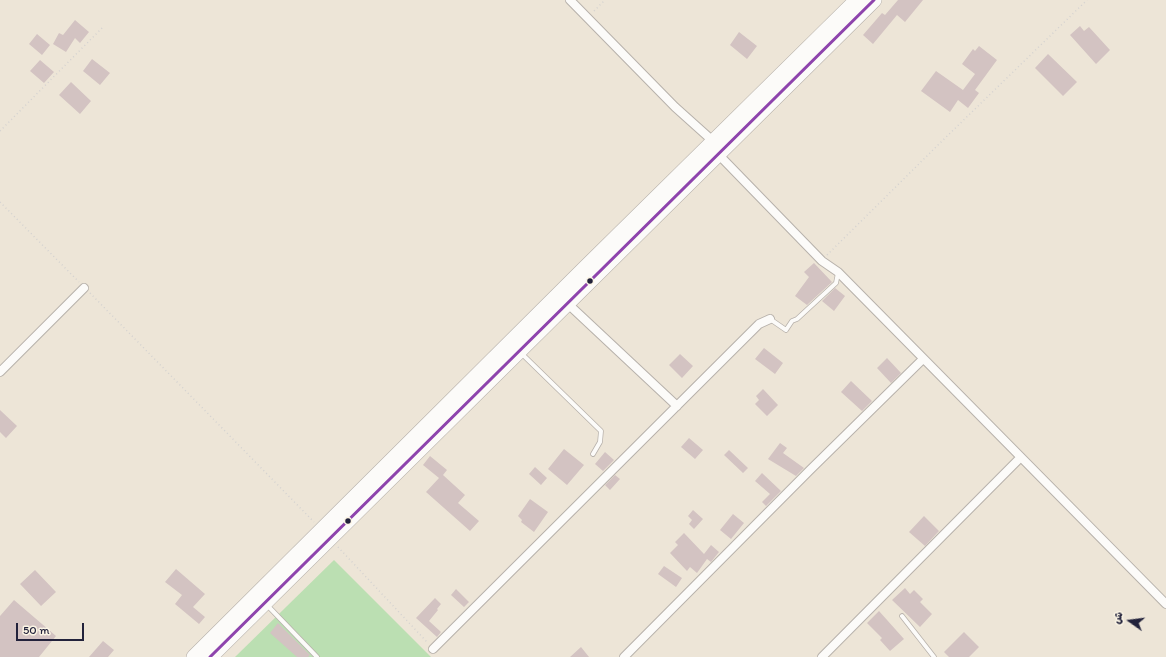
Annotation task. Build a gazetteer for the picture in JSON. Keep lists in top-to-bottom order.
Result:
{
  "scale_bar": "50 m",
  "north": "left"
}
